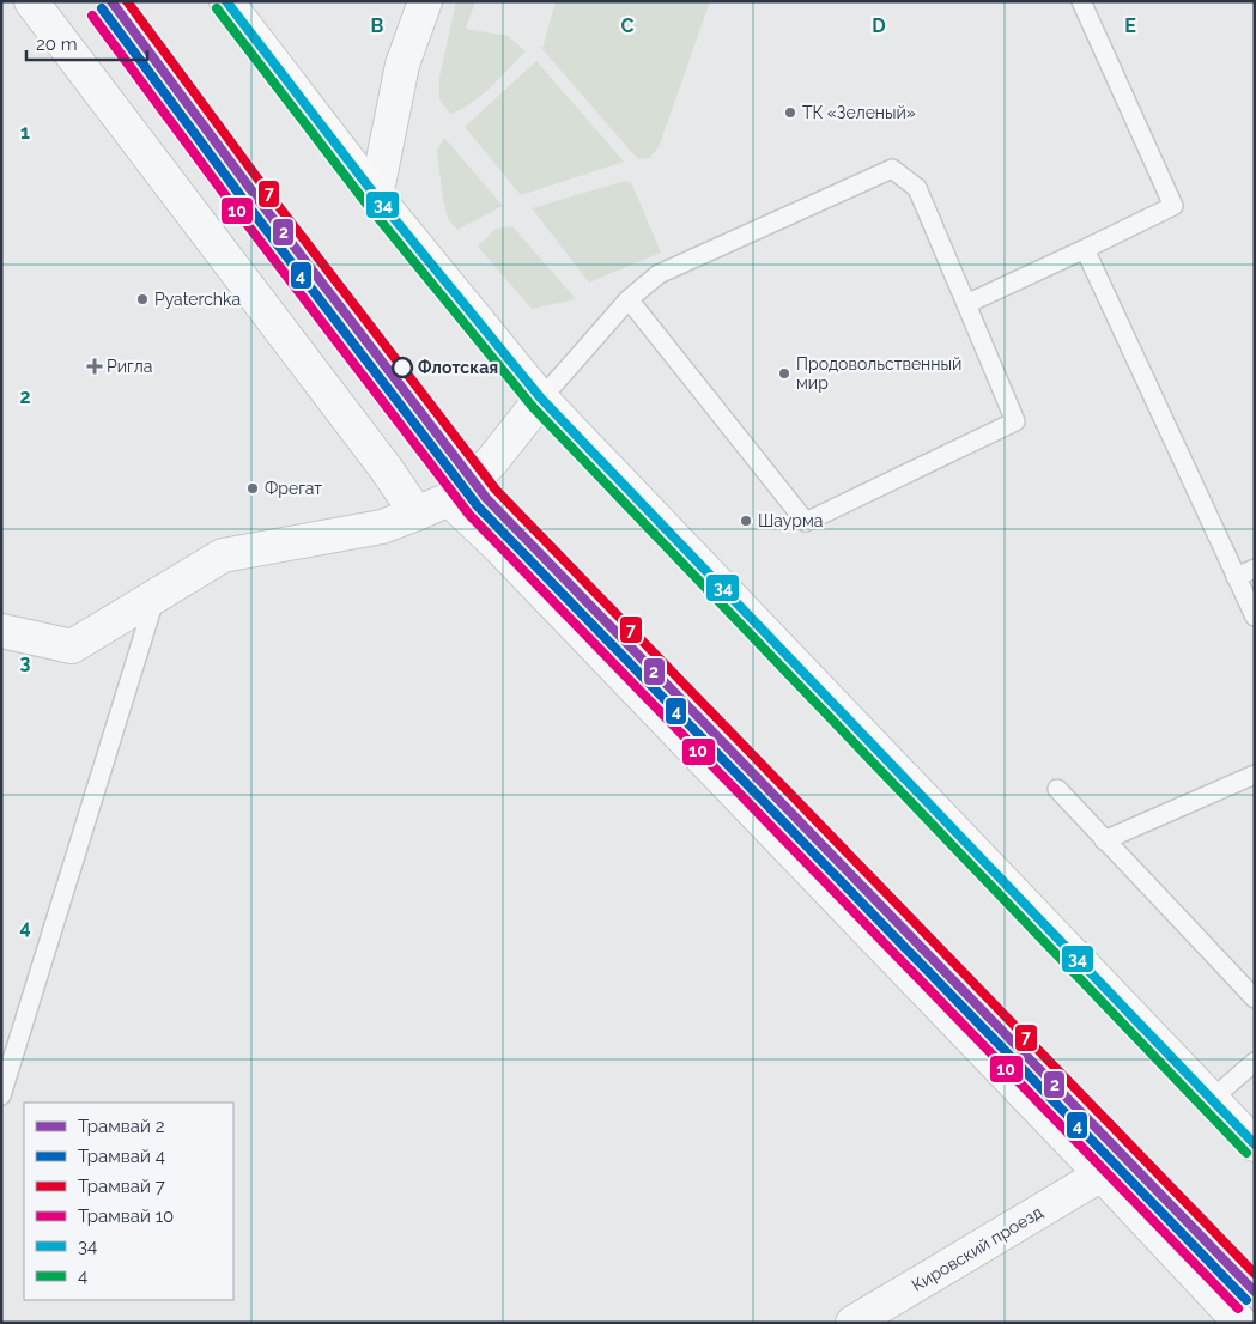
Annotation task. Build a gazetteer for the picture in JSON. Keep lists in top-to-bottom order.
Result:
{
  "streets": {
    "street": ["Кировский проезд"]
  },
  "places": {
    "other": [
      "ТК «Зеленый»",
      "Pyaterchka",
      "Флотская",
      "Продовольственный мир",
      "Фрегат",
      "Шаурма"
    ],
    "health": ["Ригла"]
  },
  "lines": [
    "tram line 2",
    "tram line 7",
    "transit line 34",
    "tram line 4",
    "transit line 4",
    "tram line 10"
  ],
  "legend": [
    "Трамвай 2",
    "Трамвай 4",
    "Трамвай 7",
    "Трамвай 10",
    "34",
    "4"
  ],
  "scale_bar": "20 m",
  "grid": {
    "columns": [
      "B",
      "C",
      "D",
      "E"
    ],
    "rows": [
      "1",
      "2",
      "3",
      "4"
    ]
  }
}
